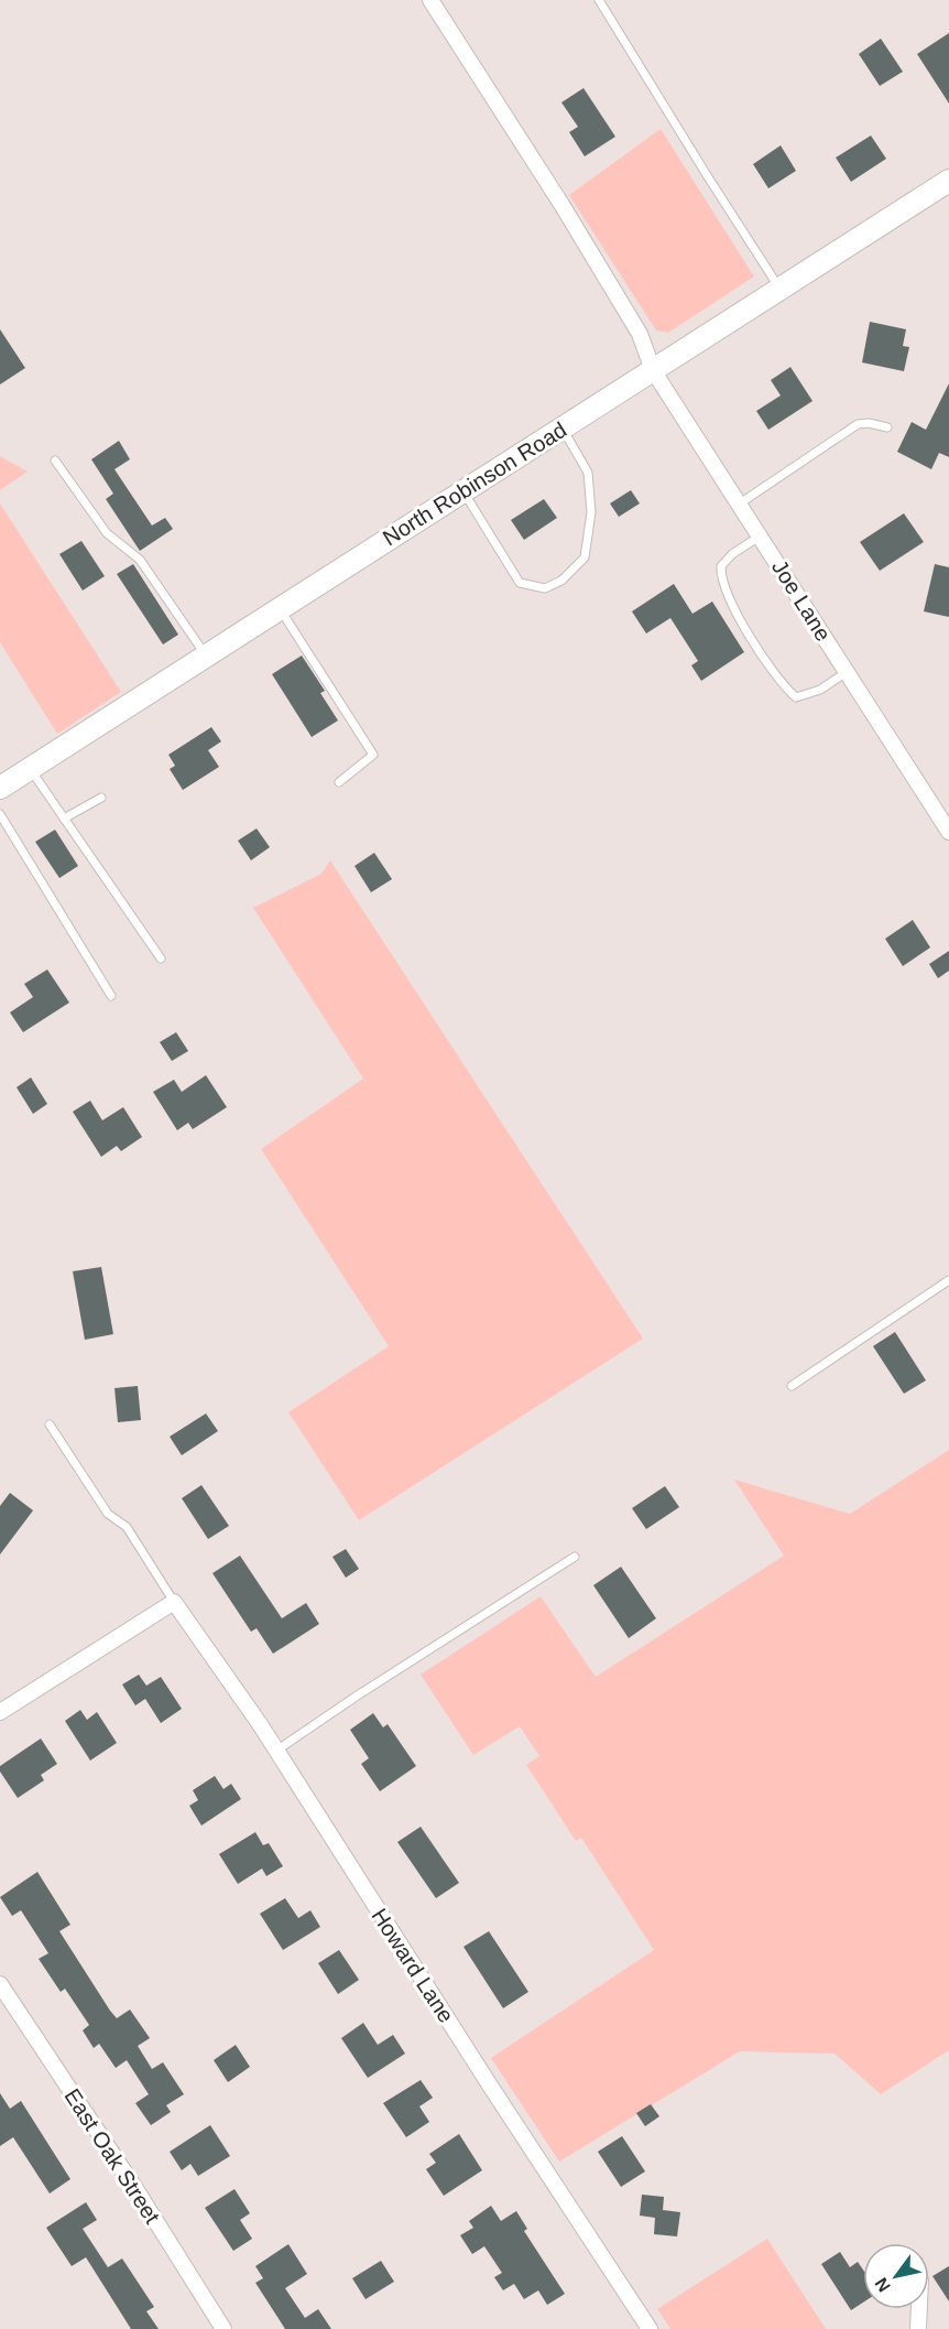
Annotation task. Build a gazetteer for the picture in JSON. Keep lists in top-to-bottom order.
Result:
{
  "streets": {
    "street": [
      "North Robinson Road",
      "Joe Lane",
      "Howard Lane",
      "East Oak Street"
    ]
  },
  "crossings": [
    ["North Robinson Road", "Joe Lane"]
  ],
  "north": "bottom left"
}
